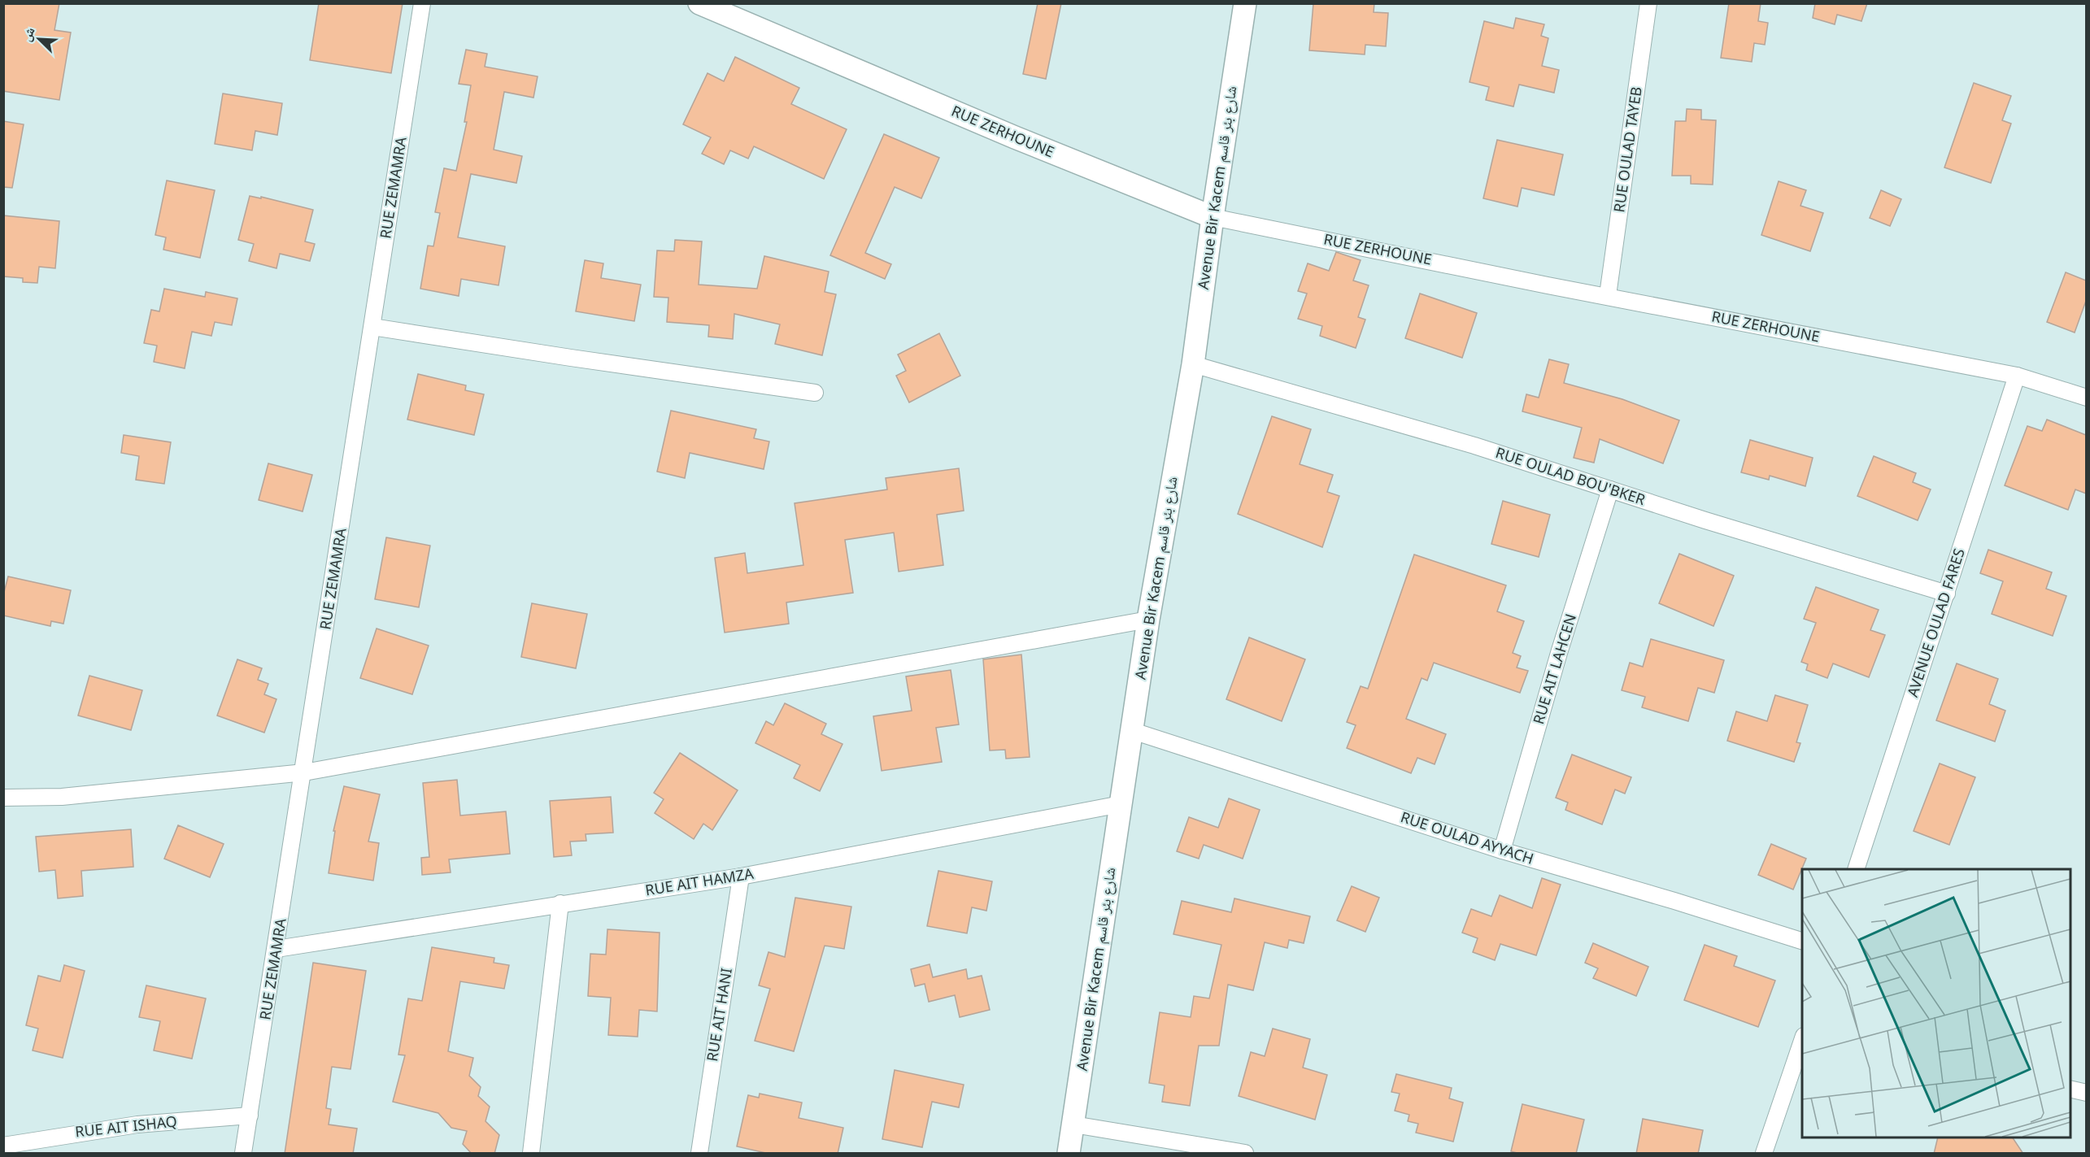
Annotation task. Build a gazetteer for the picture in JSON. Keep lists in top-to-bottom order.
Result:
{
  "streets": {
    "street": [
      "RUE ZERHOUNE",
      "RUE OULAD TAYEB",
      "RUE ZEMAMRA",
      "Avenue Bir Kacem شارع بئر قاسم",
      "RUE OULAD BOU'BKER",
      "AVENUE OULAD FARES",
      "RUE AIT LAHCEN",
      "RUE OULAD AYYACH",
      "RUE AIT HAMZA",
      "RUE AIT HANI",
      "RUE AIT ISHAQ"
    ]
  },
  "crossings": [
    ["RUE ZERHOUNE", "RUE OULAD TAYEB"],
    ["RUE ZERHOUNE", "Avenue Bir Kacem شارع بئر قاسم"],
    ["RUE ZERHOUNE", "AVENUE OULAD FARES"],
    ["RUE ZEMAMRA", "RUE AIT HAMZA"],
    ["RUE ZEMAMRA", "RUE AIT ISHAQ"],
    ["Avenue Bir Kacem شارع بئر قاسم", "RUE OULAD BOU'BKER"],
    ["Avenue Bir Kacem شارع بئر قاسم", "RUE OULAD AYYACH"],
    ["Avenue Bir Kacem شارع بئر قاسم", "RUE AIT HAMZA"],
    ["RUE OULAD BOU'BKER", "AVENUE OULAD FARES"],
    ["RUE OULAD BOU'BKER", "RUE AIT LAHCEN"],
    ["RUE AIT LAHCEN", "RUE OULAD AYYACH"],
    ["RUE AIT HAMZA", "RUE AIT HANI"]
  ],
  "north": "top left"
}
